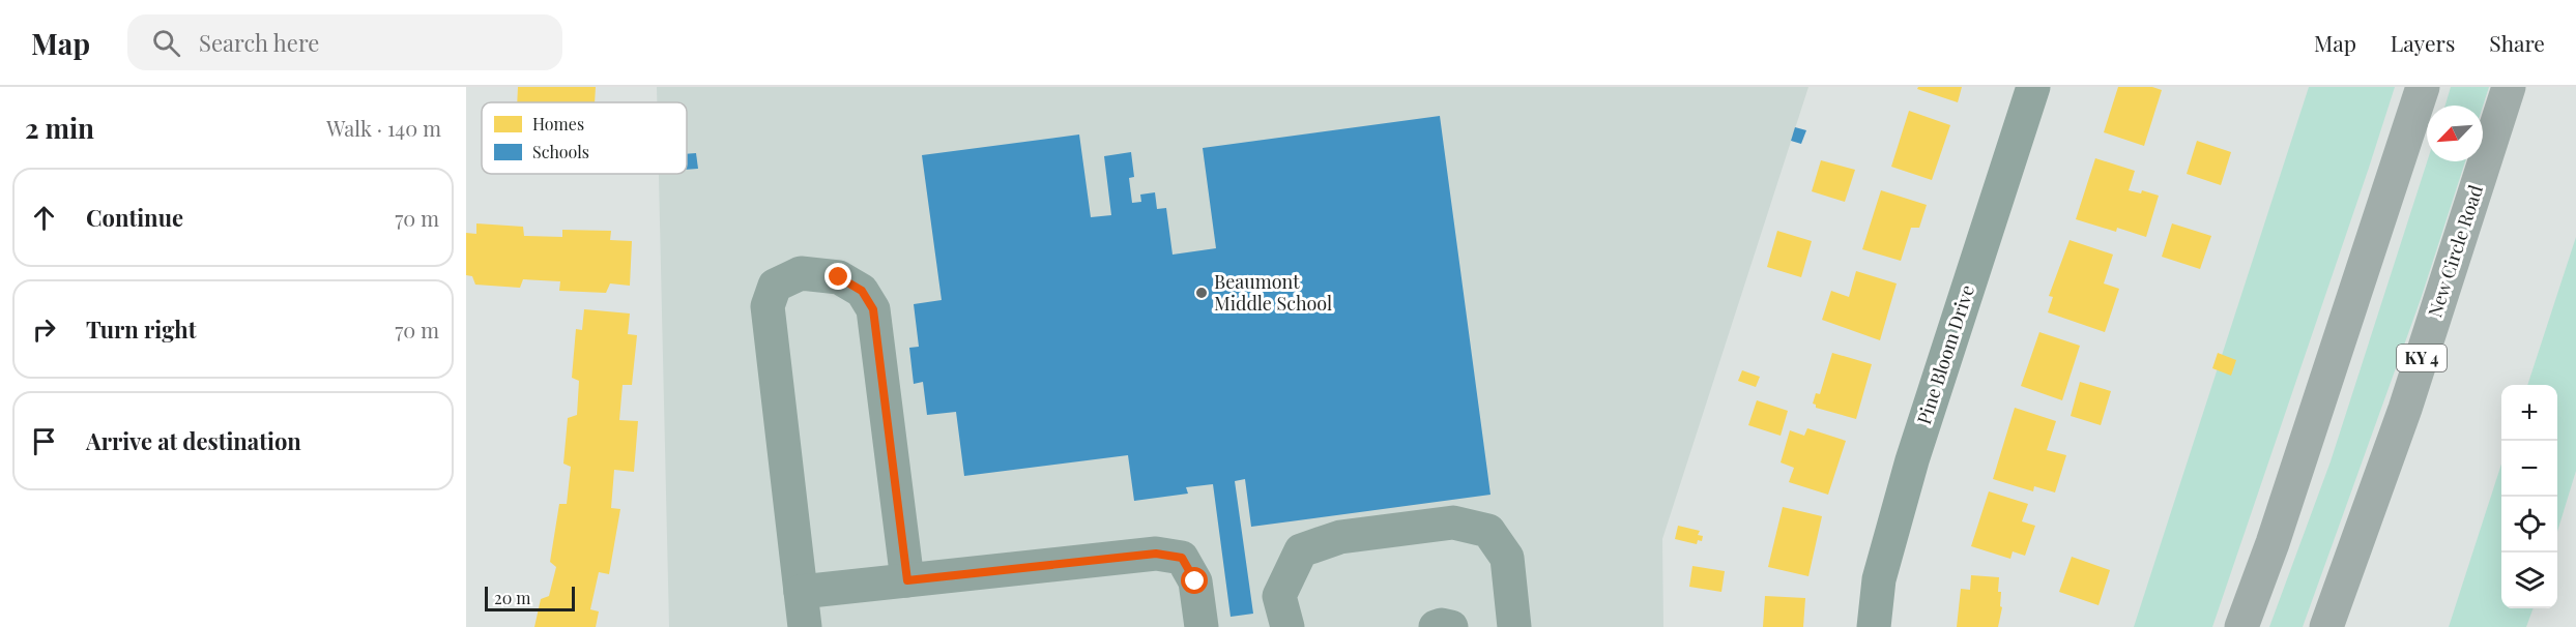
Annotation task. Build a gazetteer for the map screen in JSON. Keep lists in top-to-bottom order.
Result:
{
  "streets": {
    "highway": ["New Circle Road", "KY 4"],
    "street": ["Pine Bloom Drive"]
  },
  "places": ["Beaumont Middle School"],
  "legend": ["Homes", "Schools"],
  "scale_bar": "20 m",
  "north": "bottom left",
  "page": {
    "header": "Map",
    "search": "Search here",
    "nav": ["Map", "Layers", "Share"],
    "heading": ["2 min", "Walk · 140 m"],
    "list": [
      ["Continue", "70 m"],
      ["Turn right", "70 m"],
      "Arrive at destination"
    ],
    "map_buttons": ["+", "−"],
    "scale": "20 m"
  }
}
